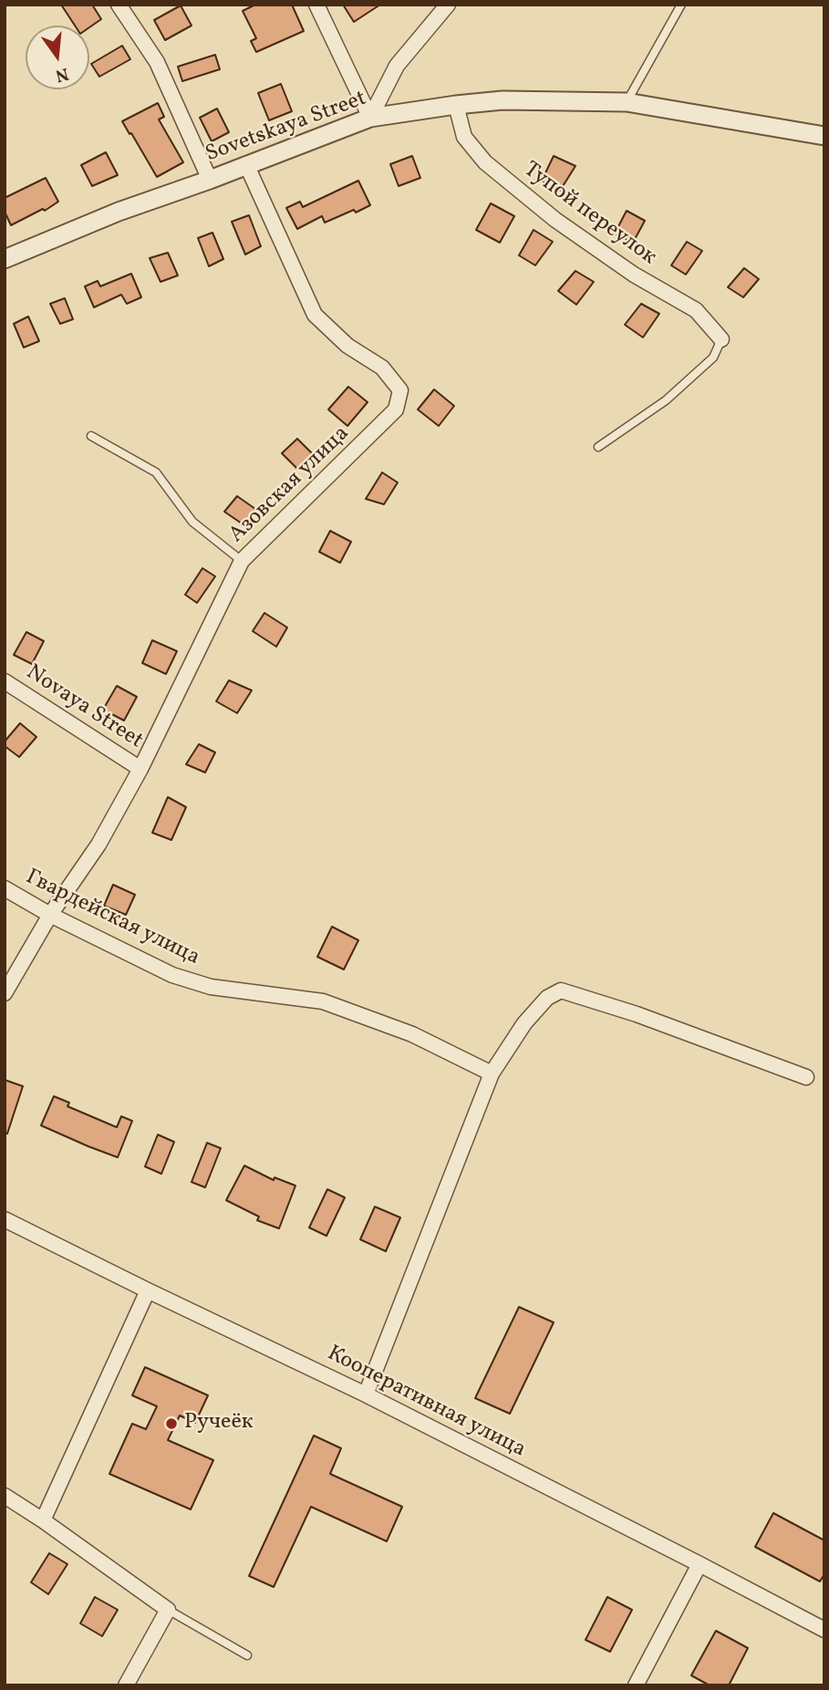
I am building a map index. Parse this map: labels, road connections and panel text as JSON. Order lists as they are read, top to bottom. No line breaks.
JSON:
{"streets":{"street":["Sovetskaya Street","Тупой переулок","Азовская улица","Novaya Street","Гвардейская улица","Кооперативная улица"]},"crossings":[["Sovetskaya Street","Тупой переулок"],["Sovetskaya Street","Азовская улица"],["Азовская улица","Novaya Street"],["Азовская улица","Гвардейская улица"]],"places":["Ручеёк"],"north":"bottom"}
